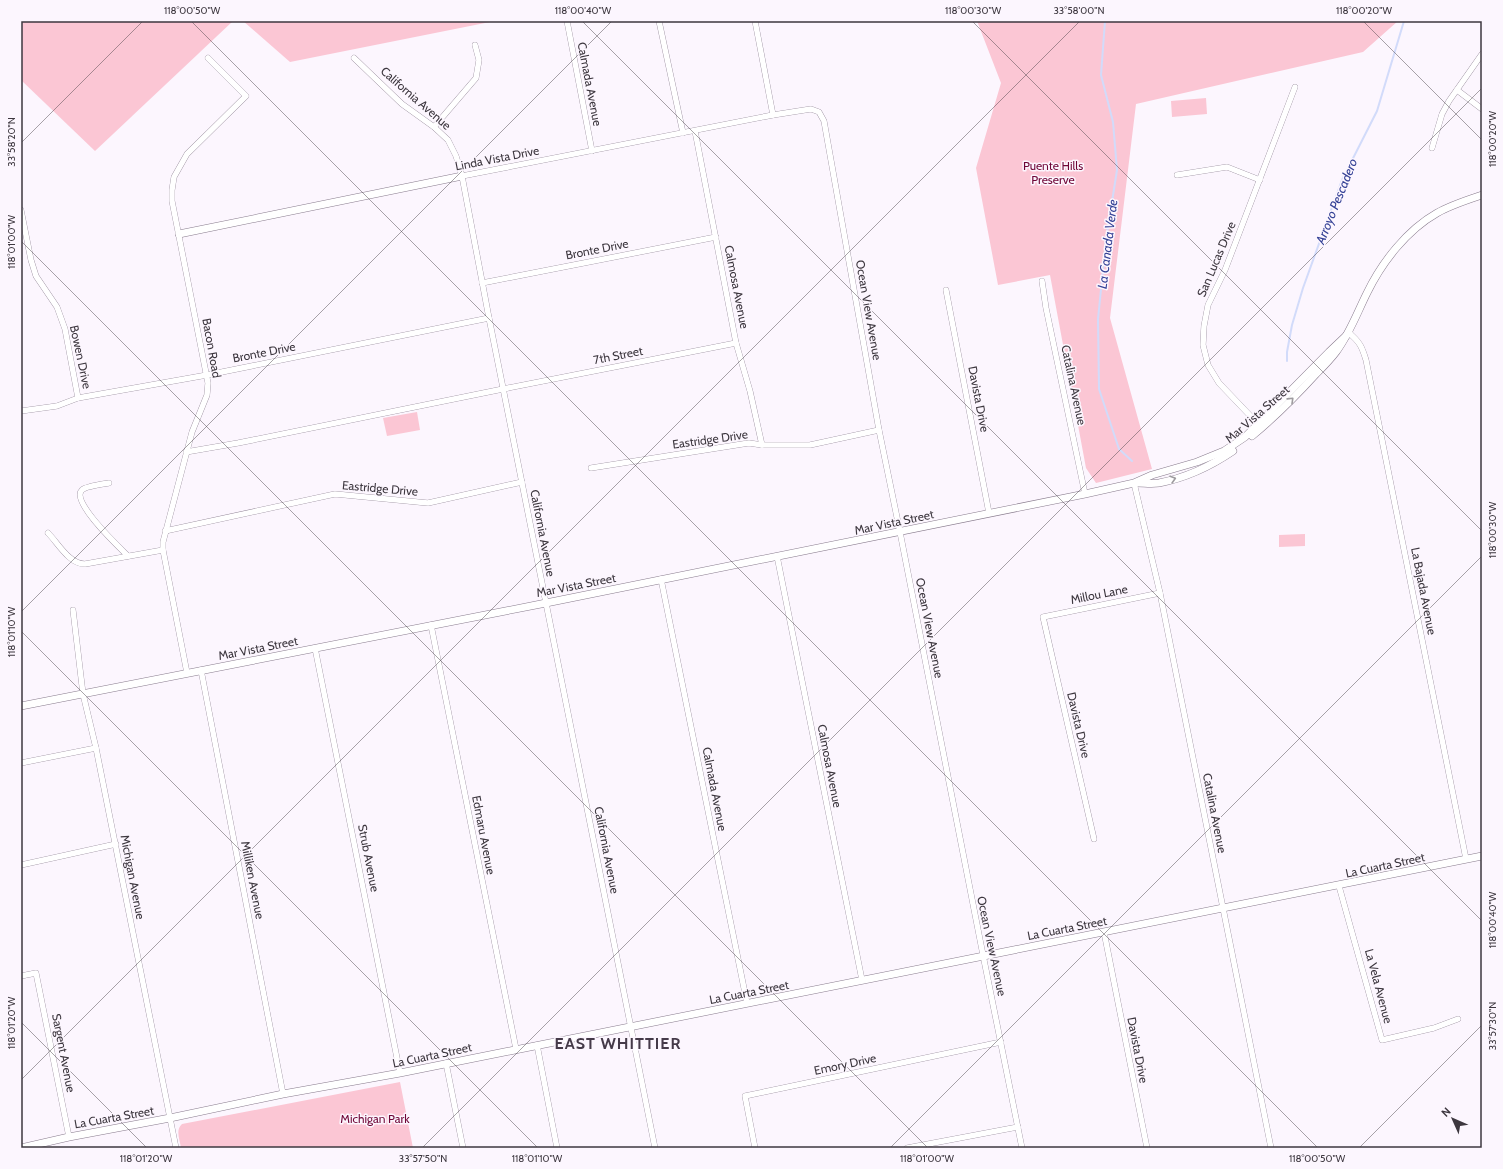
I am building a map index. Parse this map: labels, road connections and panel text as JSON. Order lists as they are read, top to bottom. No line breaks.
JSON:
{"streets":{"street":["Calmada Avenue","California Avenue","Linda Vista Drive","Bronte Drive","San Lucas Drive","Calmosa Avenue","Ocean View Avenue","Bacon Road","7th Street","Bowen Drive","Catalina Avenue","Davista Drive","Mar Vista Street","Eastridge Drive","La Bajada Avenue","Millou Lane","Edmaru Avenue","Strub Avenue","La Cuarta Street","Michigan Avenue","Milliken Avenue","La Vela Avenue","Sargent Avenue","Emory Drive"]},"crossings":[["Calmada Avenue","Linda Vista Drive"],["Calmada Avenue","Mar Vista Street"],["Calmada Avenue","La Cuarta Street"],["California Avenue","Linda Vista Drive"],["California Avenue","Bronte Drive"],["California Avenue","7th Street"],["California Avenue","Mar Vista Street"],["California Avenue","Eastridge Drive"],["California Avenue","La Cuarta Street"],["Linda Vista Drive","Calmosa Avenue"],["Linda Vista Drive","Ocean View Avenue"],["Linda Vista Drive","Bacon Road"],["Bronte Drive","Calmosa Avenue"],["Bronte Drive","Bacon Road"],["Bronte Drive","Bowen Drive"],["San Lucas Drive","Mar Vista Street"],["Calmosa Avenue","7th Street"],["Calmosa Avenue","Mar Vista Street"],["Calmosa Avenue","Eastridge Drive"],["Calmosa Avenue","La Cuarta Street"],["Ocean View Avenue","Mar Vista Street"],["Ocean View Avenue","Eastridge Drive"],["Ocean View Avenue","La Cuarta Street"],["Ocean View Avenue","Emory Drive"],["Bacon Road","7th Street"],["Bacon Road","Mar Vista Street"],["Bacon Road","Eastridge Drive"],["Catalina Avenue","Mar Vista Street"],["Catalina Avenue","Millou Lane"],["Catalina Avenue","La Cuarta Street"],["Davista Drive","Mar Vista Street"],["Davista Drive","Millou Lane"],["Davista Drive","La Cuarta Street"],["Mar Vista Street","La Bajada Avenue"],["Mar Vista Street","Edmaru Avenue"],["Mar Vista Street","Strub Avenue"],["Mar Vista Street","Michigan Avenue"],["Mar Vista Street","Milliken Avenue"],["La Bajada Avenue","La Cuarta Street"],["Edmaru Avenue","La Cuarta Street"],["Strub Avenue","La Cuarta Street"],["La Cuarta Street","Michigan Avenue"],["La Cuarta Street","Milliken Avenue"],["La Cuarta Street","La Vela Avenue"],["La Cuarta Street","Sargent Avenue"]],"districts":["EAST WHITTIER"],"water":["Arroyo Pescadero","La Canada Verde"],"parks":["Puente Hills Preserve","Michigan Park"],"north":"top left","coordinates":["118°00'50\"W","118°00'40\"W","118°00'30\"W","33°58'00\"N","118°00'20\"W","33°58'20\"N","118°01'00\"W","118°01'10\"W","118°01'20\"W","33°57'30\"N","33°57'50\"N"]}
